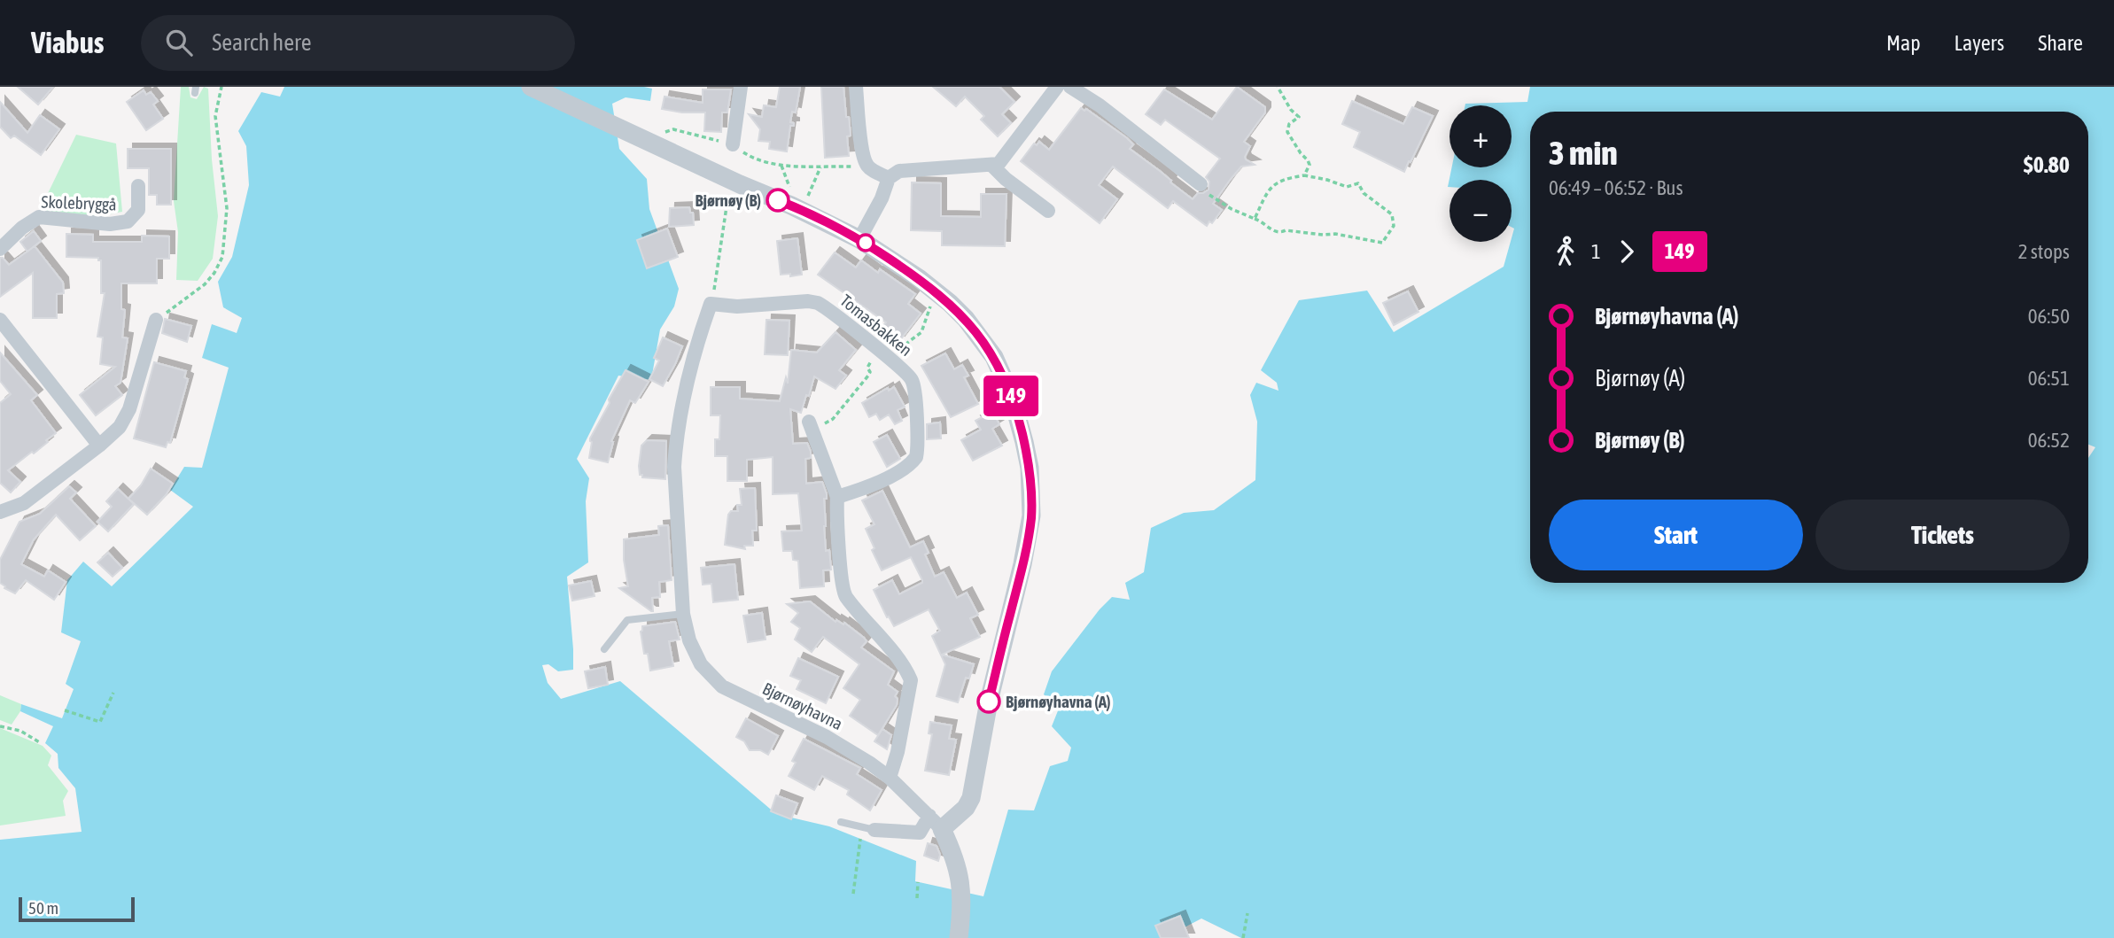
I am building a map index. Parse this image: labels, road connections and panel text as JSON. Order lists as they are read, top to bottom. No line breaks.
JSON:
{"streets":{"street":["Skolebryggå","Tomasbakken","Bjørnøyhavna"]},"crossings":[["Tomasbakken","Bjørnøyhavna"]],"places":["Bjørnøy (B)","Bjørnøyhavna (A)"],"lines":["bus line 149"],"scale_bar":"50 m","page":{"header":"Viabus","search":"Search here","nav":["Map","Layers","Share"],"on_map":"149","map_buttons":["+","−"],"heading":["3 min","06:49 – 06:52 · Bus","$0.80"],"legs":["1","149","2 stops"],"list":[{"name":"Bjørnøyhavna (A)","value":"06:50"},{"name":"Bjørnøy (A)","value":"06:51"},{"name":"Bjørnøy (B)","value":"06:52"}],"buttons":["Start","Tickets"],"scale":"50 m"}}
